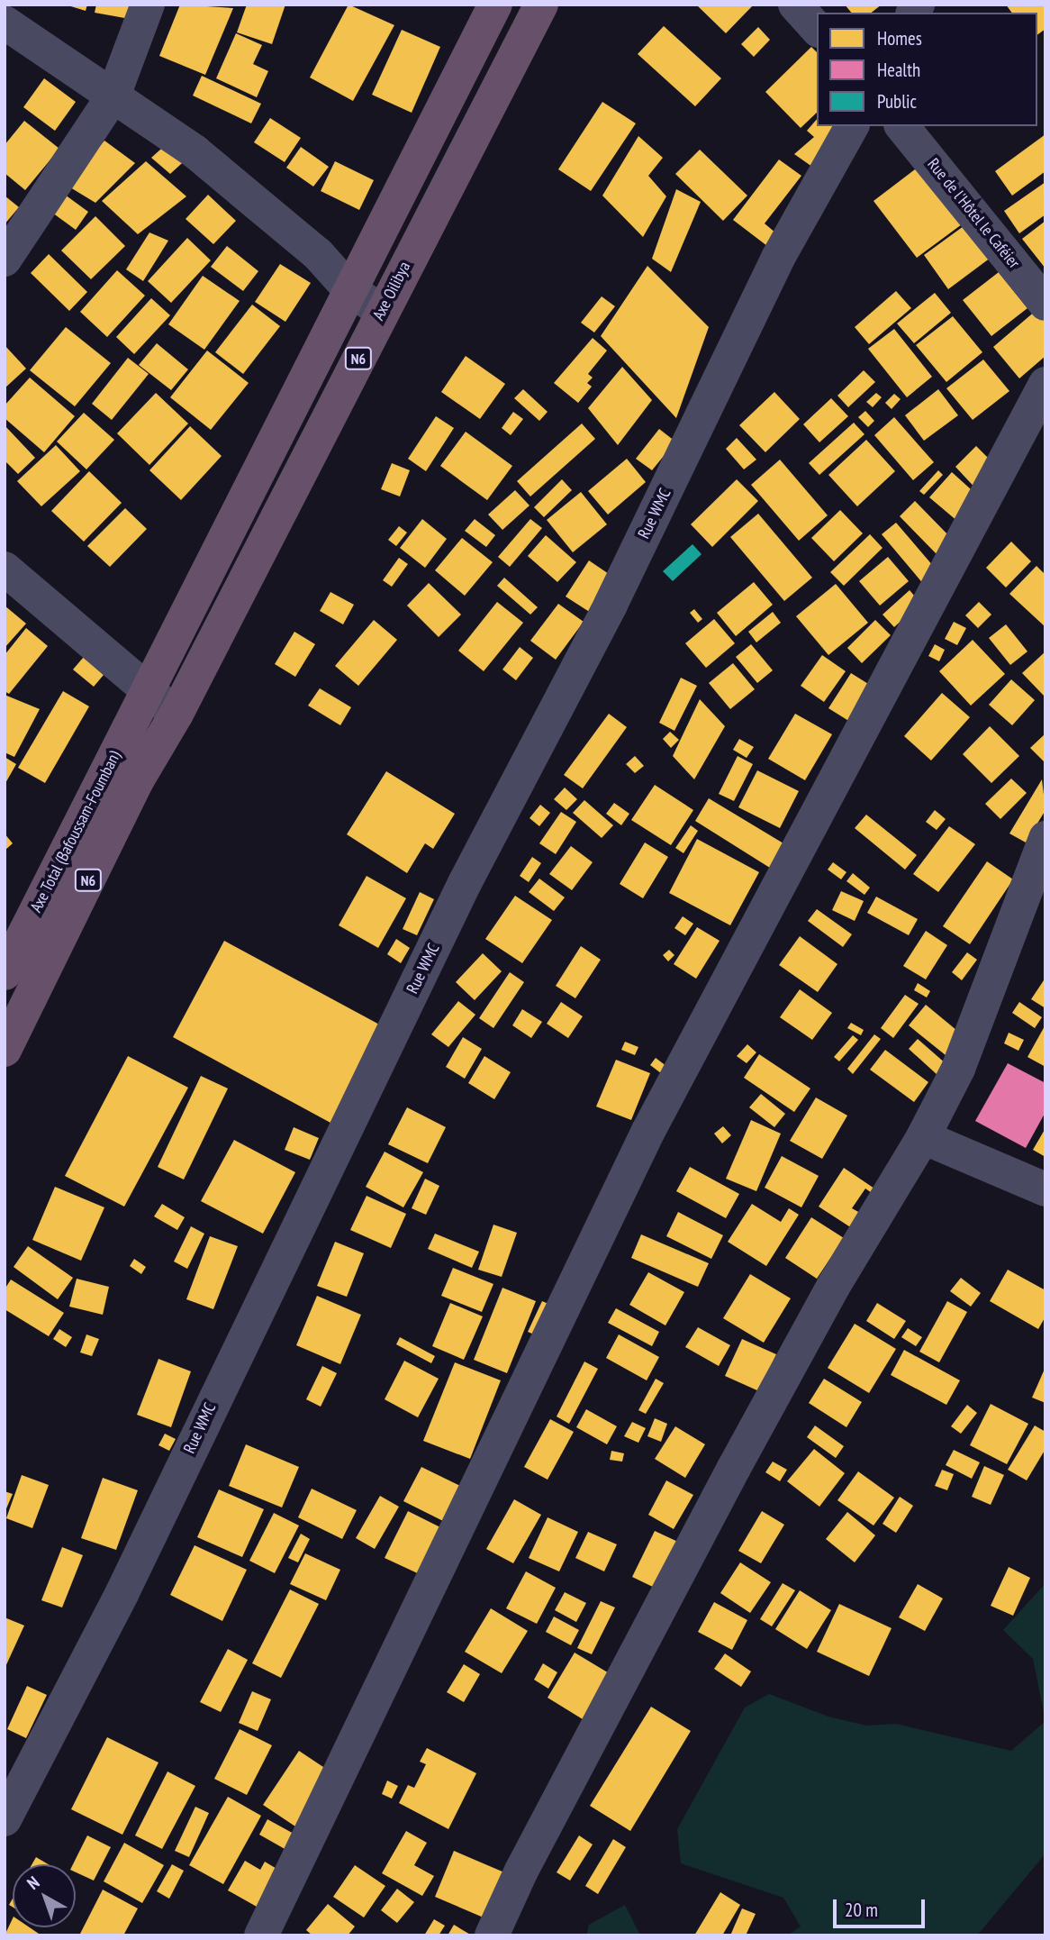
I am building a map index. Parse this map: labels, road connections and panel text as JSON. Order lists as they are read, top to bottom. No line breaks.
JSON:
{"streets":{"highway":["Axe Oilibya","N6","Axe Total (Bafoussam-Foumban)"],"street":["Rue de l'Hôtel le Caféier","Rue WMC"]},"crossings":[["Axe Oilibya","Axe Total (Bafoussam-Foumban)"],["N6","Axe Total (Bafoussam-Foumban)"]],"legend":["Homes","Health","Public"],"scale_bar":"20 m","north":"top left"}
